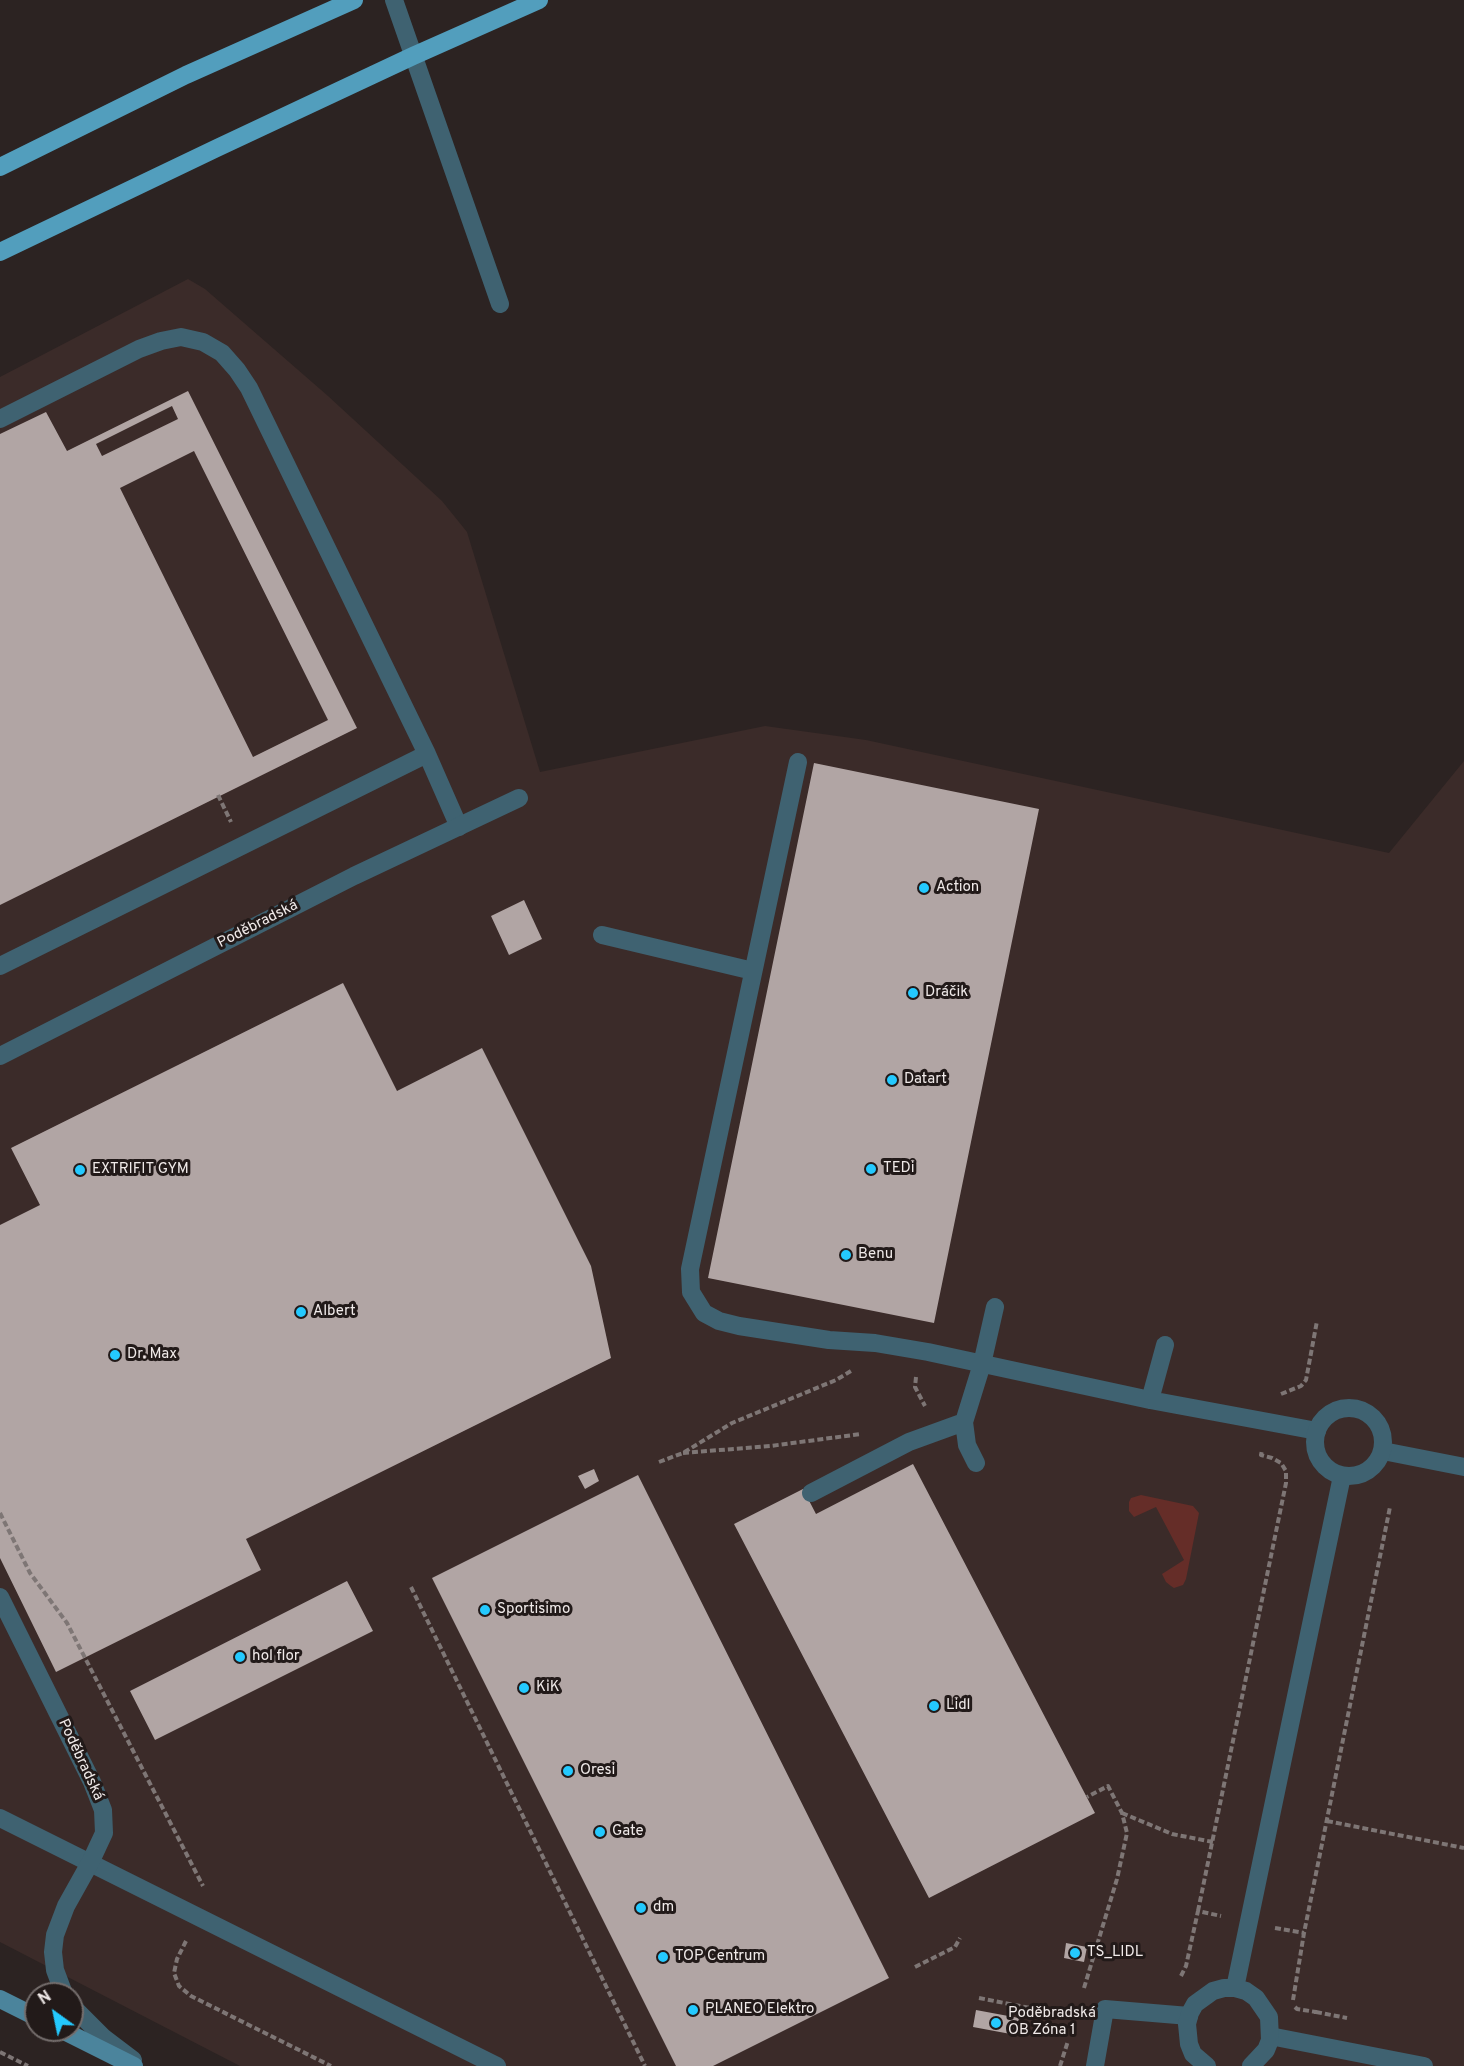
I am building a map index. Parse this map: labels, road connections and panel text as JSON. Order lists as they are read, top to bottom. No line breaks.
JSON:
{"streets":{"street":["Poděbradská"]},"places":["Action","Dráčik","Datart","TEDi","EXTRIFIT GYM","Benu","Albert","Dr. Max","Sportisimo","hol flor","KiK","Lidl","Oresi","Gate","dm","TS_LIDL","TOP Centrum","PLANEO Elektro","Poděbradská OB Zóna 1"],"north":"top left"}
